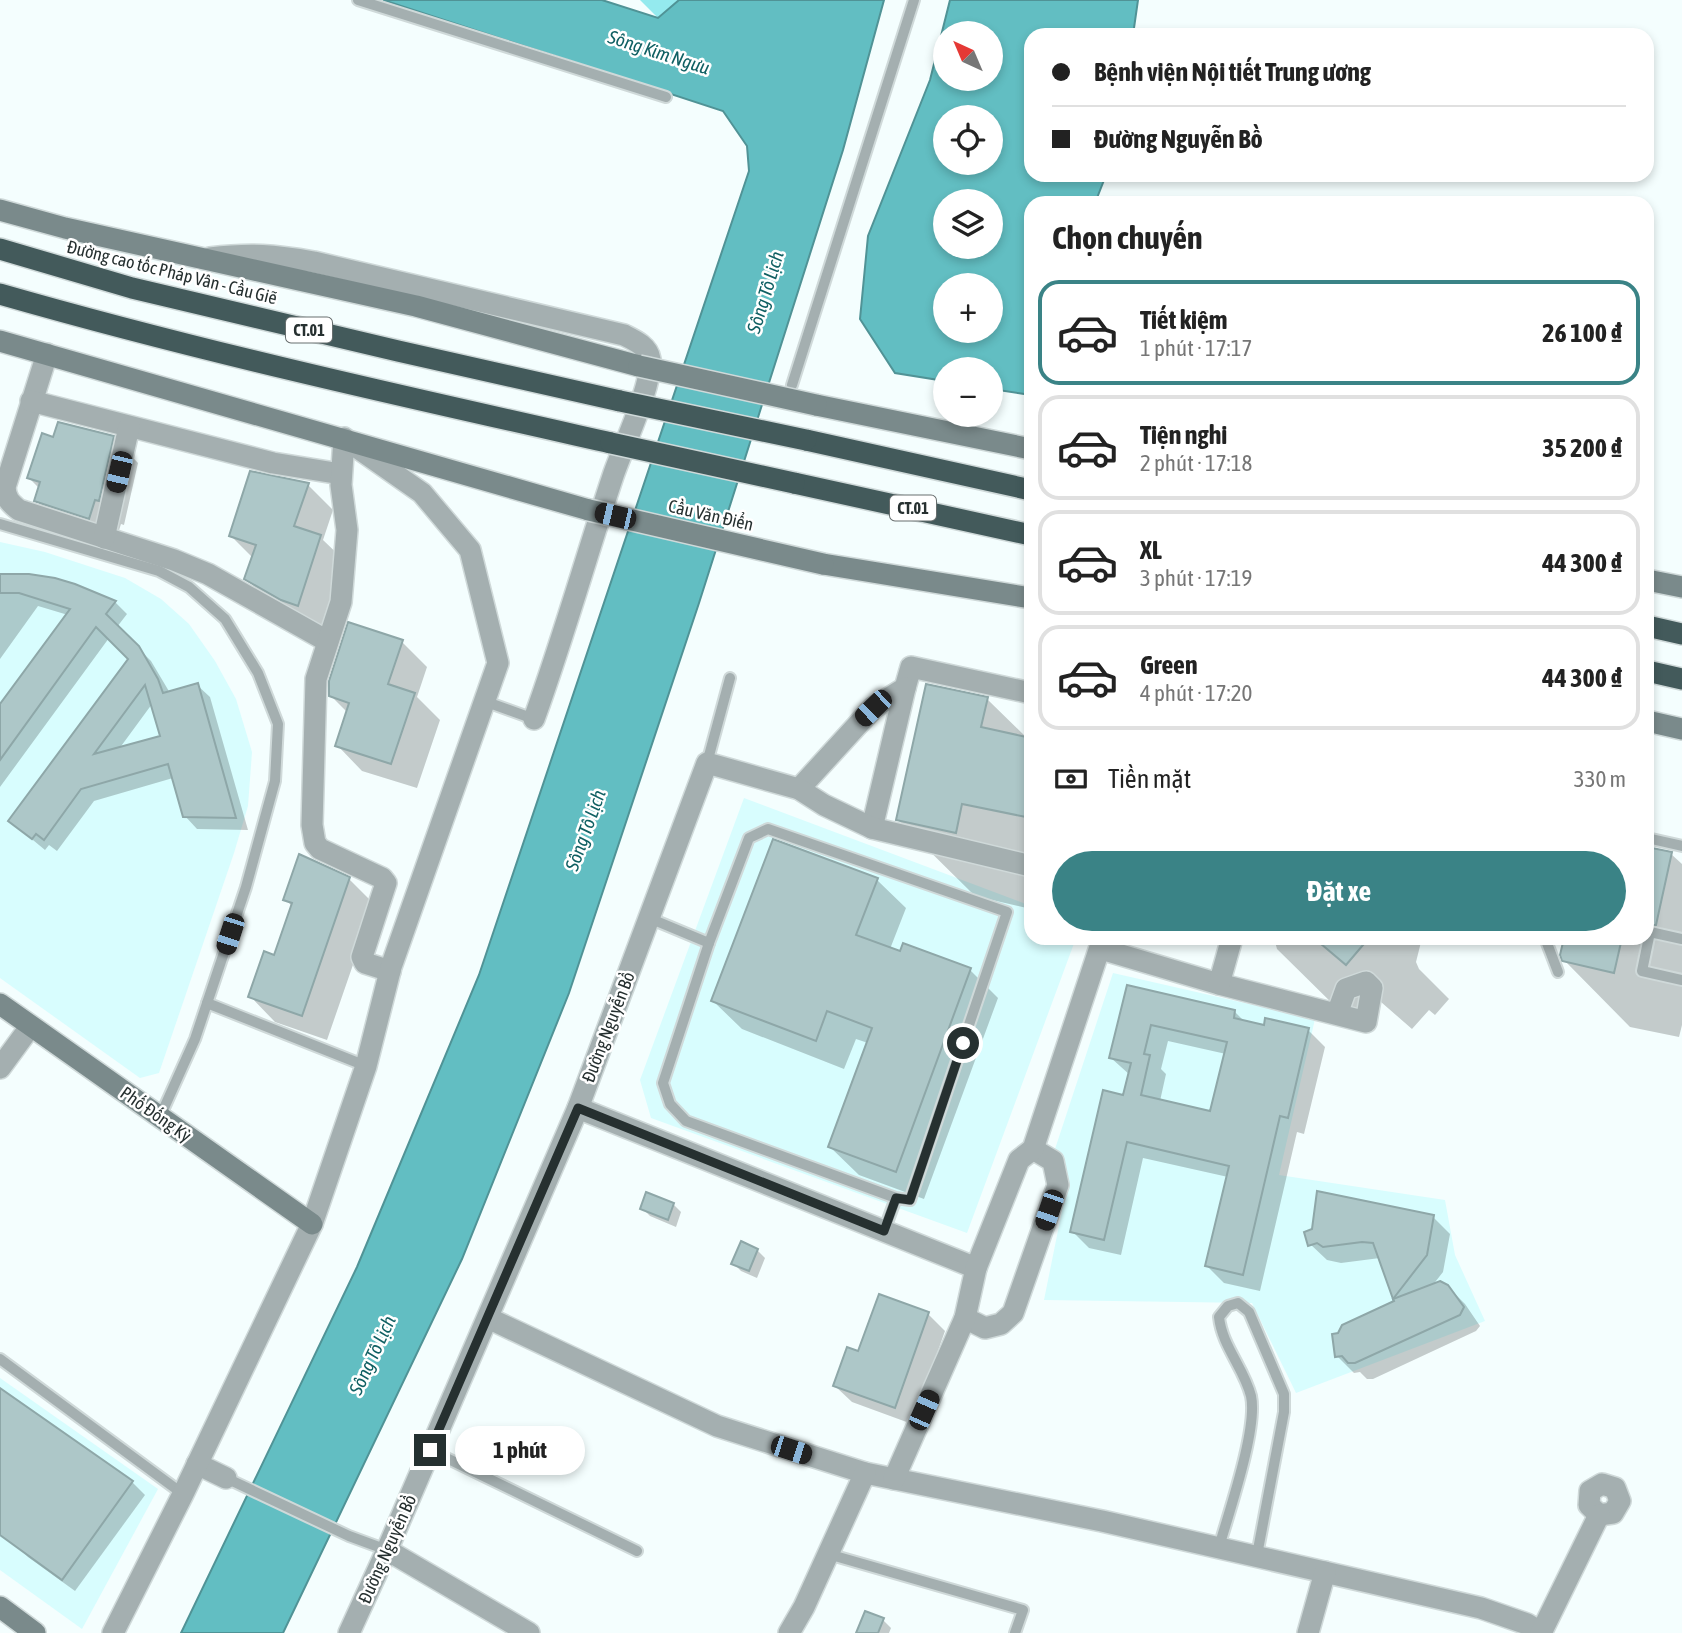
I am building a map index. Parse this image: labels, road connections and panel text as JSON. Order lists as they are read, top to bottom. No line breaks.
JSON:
{"streets":{"highway":["Đường cao tốc Pháp Vân - Cầu Giẽ","CT.01"],"street":["Cầu Văn Điển","Đường Nguyễn Bồ","Phố Đống Kỳ"]},"water":["Sông Kim Ngưu","Sông Tô Lịch"],"north":"top left","page":{"map_buttons":["+","−"],"banner":["Bệnh viện Nội tiết Trung ương","Đường Nguyễn Bồ"],"heading":"Chọn chuyến","list":[{"name":"Tiết kiệm","note":"1 phút · 17:17","value":"26 100 ₫"},{"name":"Tiện nghi","note":"2 phút · 17:18","value":"35 200 ₫"},{"name":"XL","note":"3 phút · 17:19","value":"44 300 ₫"},{"name":"Green","note":"4 phút · 17:20","value":"44 300 ₫"}],"pay":["Tiền mặt","330 m"],"buttons":"Đặt xe","bubble":"1 phút"}}
